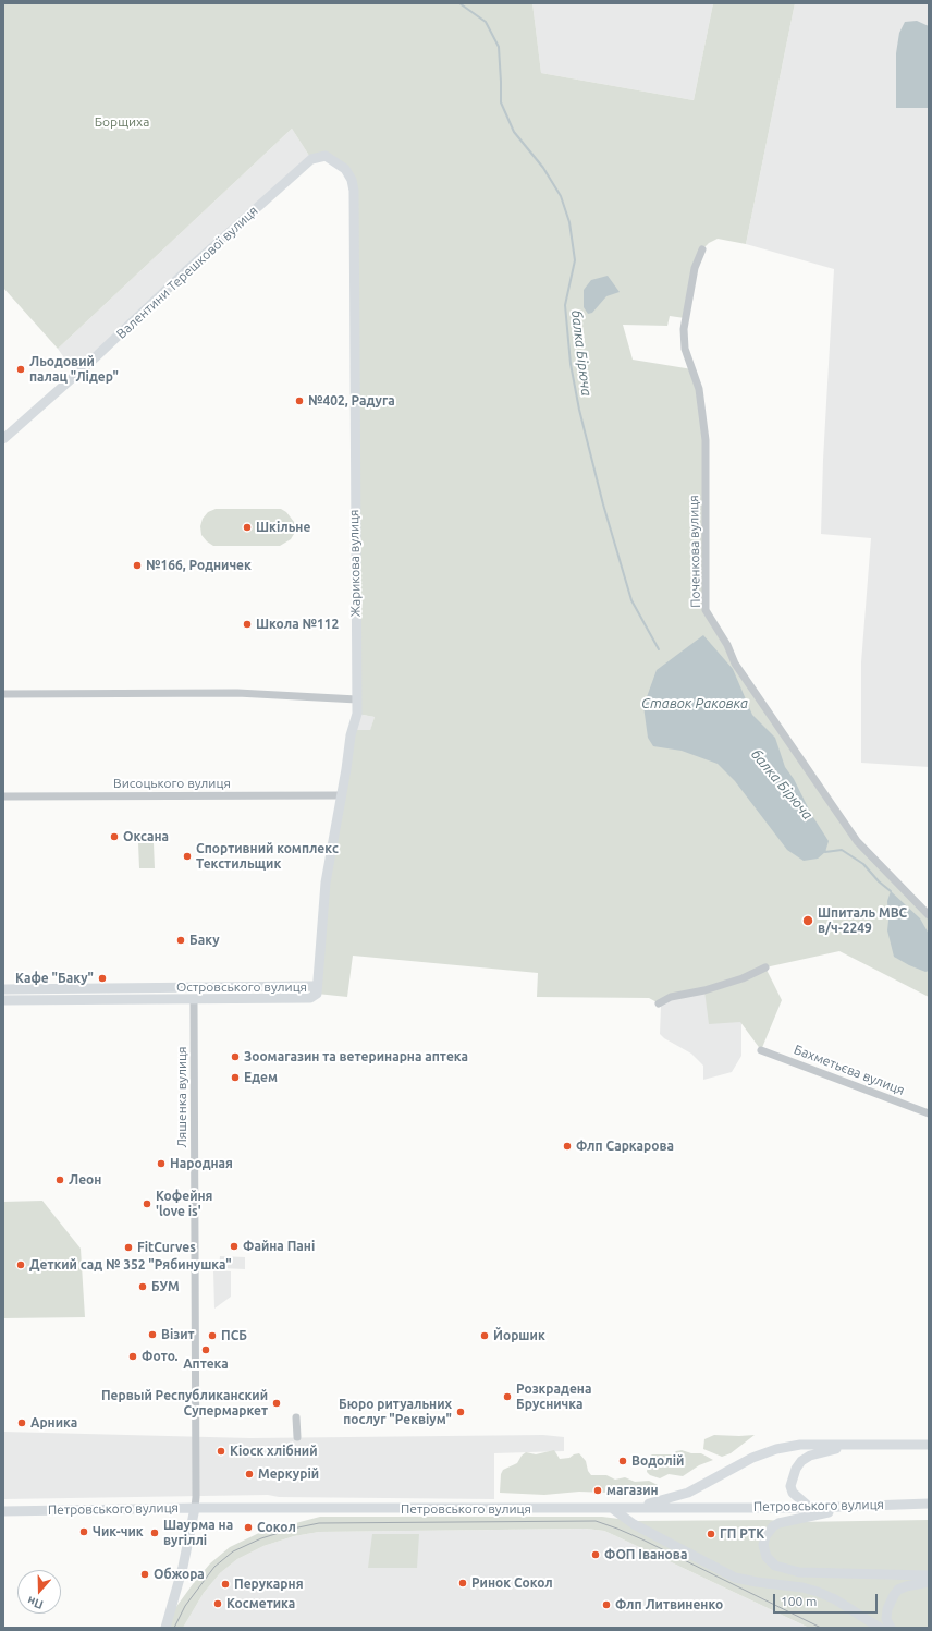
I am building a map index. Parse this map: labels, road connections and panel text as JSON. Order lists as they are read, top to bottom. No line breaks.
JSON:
{"streets":{"main road":["Валентини Терешкової вулиця","Жарикова вулиця","Островського вулиця","Петровського вулиця"],"street":["Поченкова вулиця","Висоцького вулиця","Бахметьєва вулиця","Ляшенка вулиця"]},"crossings":[["Валентини Терешкової вулиця","Жарикова вулиця"],["Жарикова вулиця","Висоцького вулиця"],["Жарикова вулиця","Островського вулиця"],["Островського вулиця","Ляшенка вулиця"],["Ляшенка вулиця","Петровського вулиця"]],"water":["балка Бірюча","Ставок Раковка"],"parks":["Борщиха"],"places":["Льодовий палац \"Лідер\"","№402, Радуга","Шкільне","№166, Родничек","Школа №112","Оксана","Спортивний комплекс Текстильщик","Шпиталь МВС в/ч-2249","Баку","Кафе \"Баку\"","Зоомагазин та ветеринарна аптека","Едем","Флп Саркарова","Народная","Леон","Кофейня 'love is'","Файна Пані","FitCurves","Деткий сад № 352 \"Рябинушка\"","БУМ","Візит","ПСБ","Йоршик","Аптека","Фото.","Розкрадена Брусничка","Первый Республиканский Супермаркет","Бюро ритуальних послуг \"Реквіум\"","Арника","Кіоск хлібний","Водолій","Меркурій","магазин","Сокол","Чик-чик","Шаурма на вугіллі","ГП РТК","ФОП Іванова","Обжора","Ринок Сокол","Перукарня","Косметика","Флп Литвиненко"],"scale_bar":"100 m","north":"bottom"}
